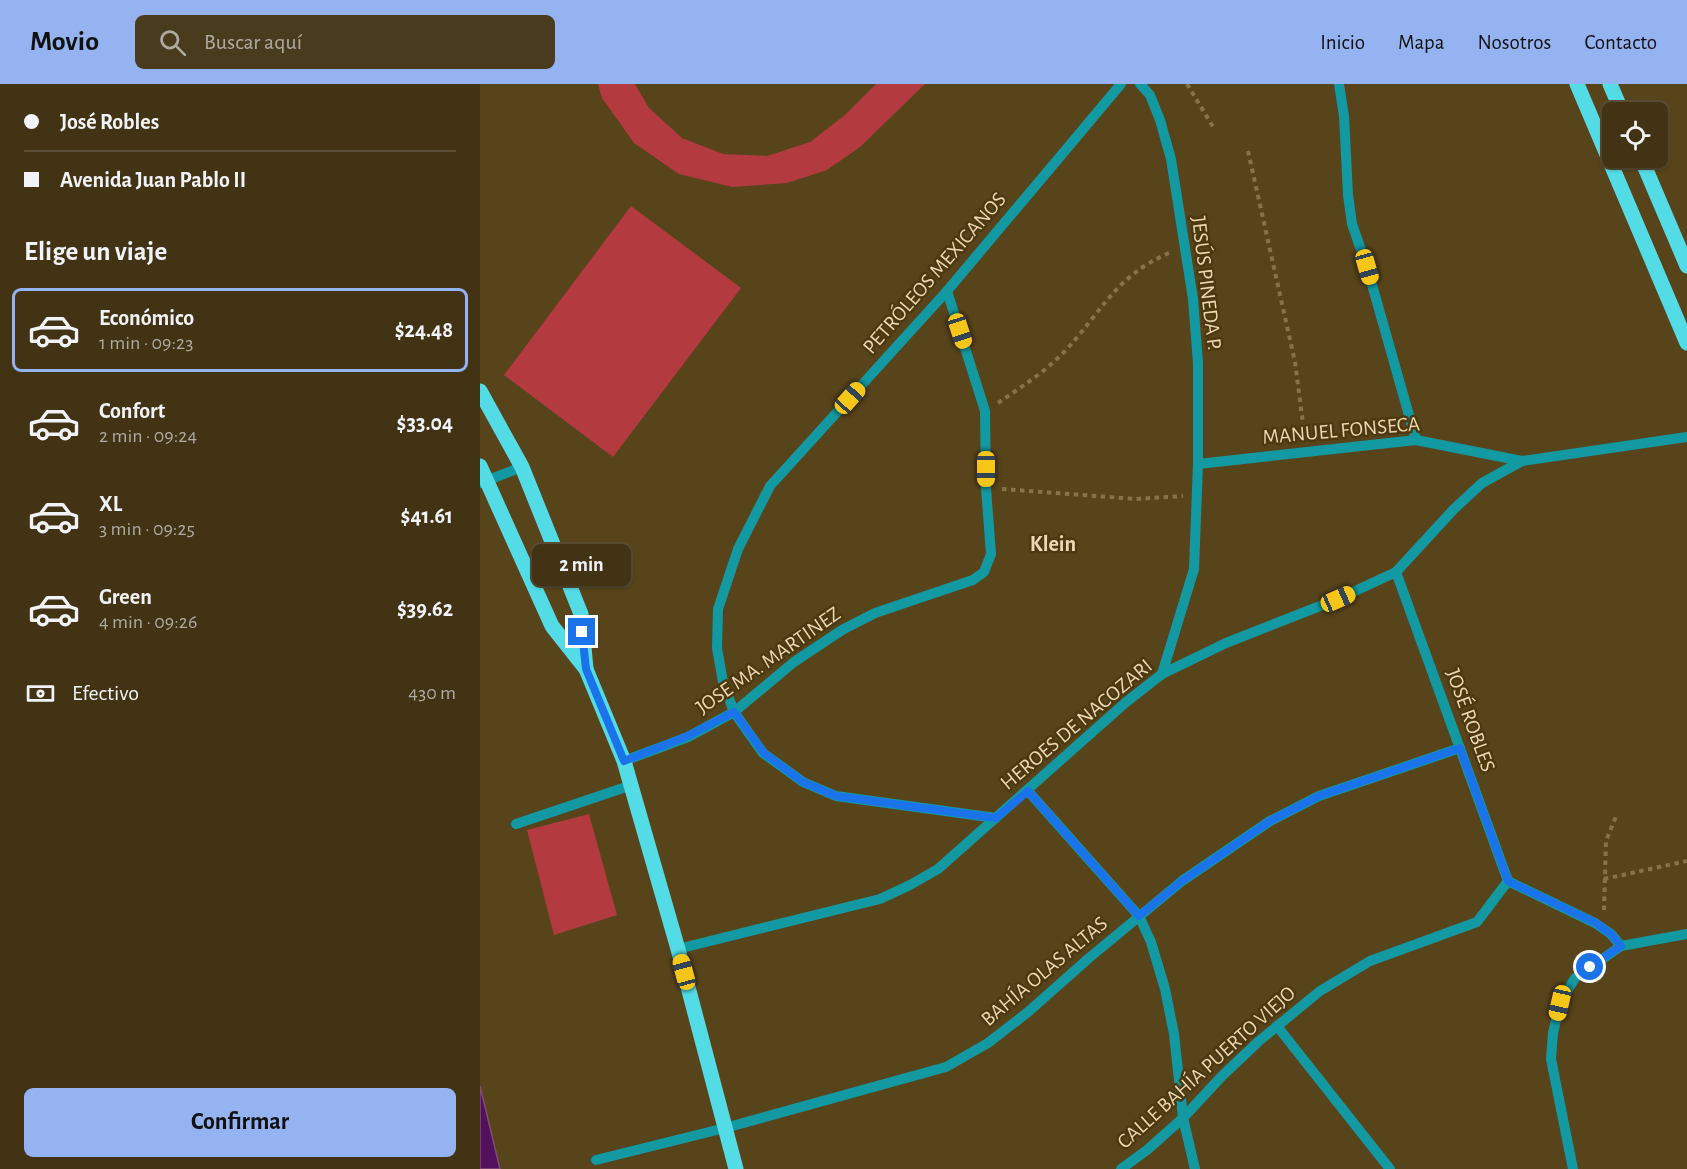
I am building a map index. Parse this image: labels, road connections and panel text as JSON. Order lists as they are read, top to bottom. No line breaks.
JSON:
{"streets":{"street":["PETRÓLEOS MEXICANOS","JESÚS PINEDA P.","MANUEL FONSECA","JOSE MA. MARTINEZ","JOSÉ ROBLES","HEROES DE NACOZARI","BAHÍA OLAS ALTAS","CALLE BAHÍA PUERTO VIEJO"]},"crossings":[["PETRÓLEOS MEXICANOS","JOSE MA. MARTINEZ"],["PETRÓLEOS MEXICANOS","HEROES DE NACOZARI"],["JESÚS PINEDA P.","MANUEL FONSECA"],["JESÚS PINEDA P.","HEROES DE NACOZARI"],["MANUEL FONSECA","HEROES DE NACOZARI"],["JOSÉ ROBLES","HEROES DE NACOZARI"],["JOSÉ ROBLES","BAHÍA OLAS ALTAS"],["JOSÉ ROBLES","CALLE BAHÍA PUERTO VIEJO"]],"districts":["Klein"],"page":{"header":"Movio","search":"Buscar aquí","nav":["Inicio","Mapa","Nosotros","Contacto"],"banner":["José Robles","Avenida Juan Pablo II"],"heading":"Elige un viaje","list":[{"name":"Económico","note":"1 min · 09:23","value":"$24.48"},{"name":"Confort","note":"2 min · 09:24","value":"$33.04"},{"name":"XL","note":"3 min · 09:25","value":"$41.61"},{"name":"Green","note":"4 min · 09:26","value":"$39.62"}],"bubble":"2 min","pay":["Efectivo","430 m"],"buttons":"Confirmar"}}
